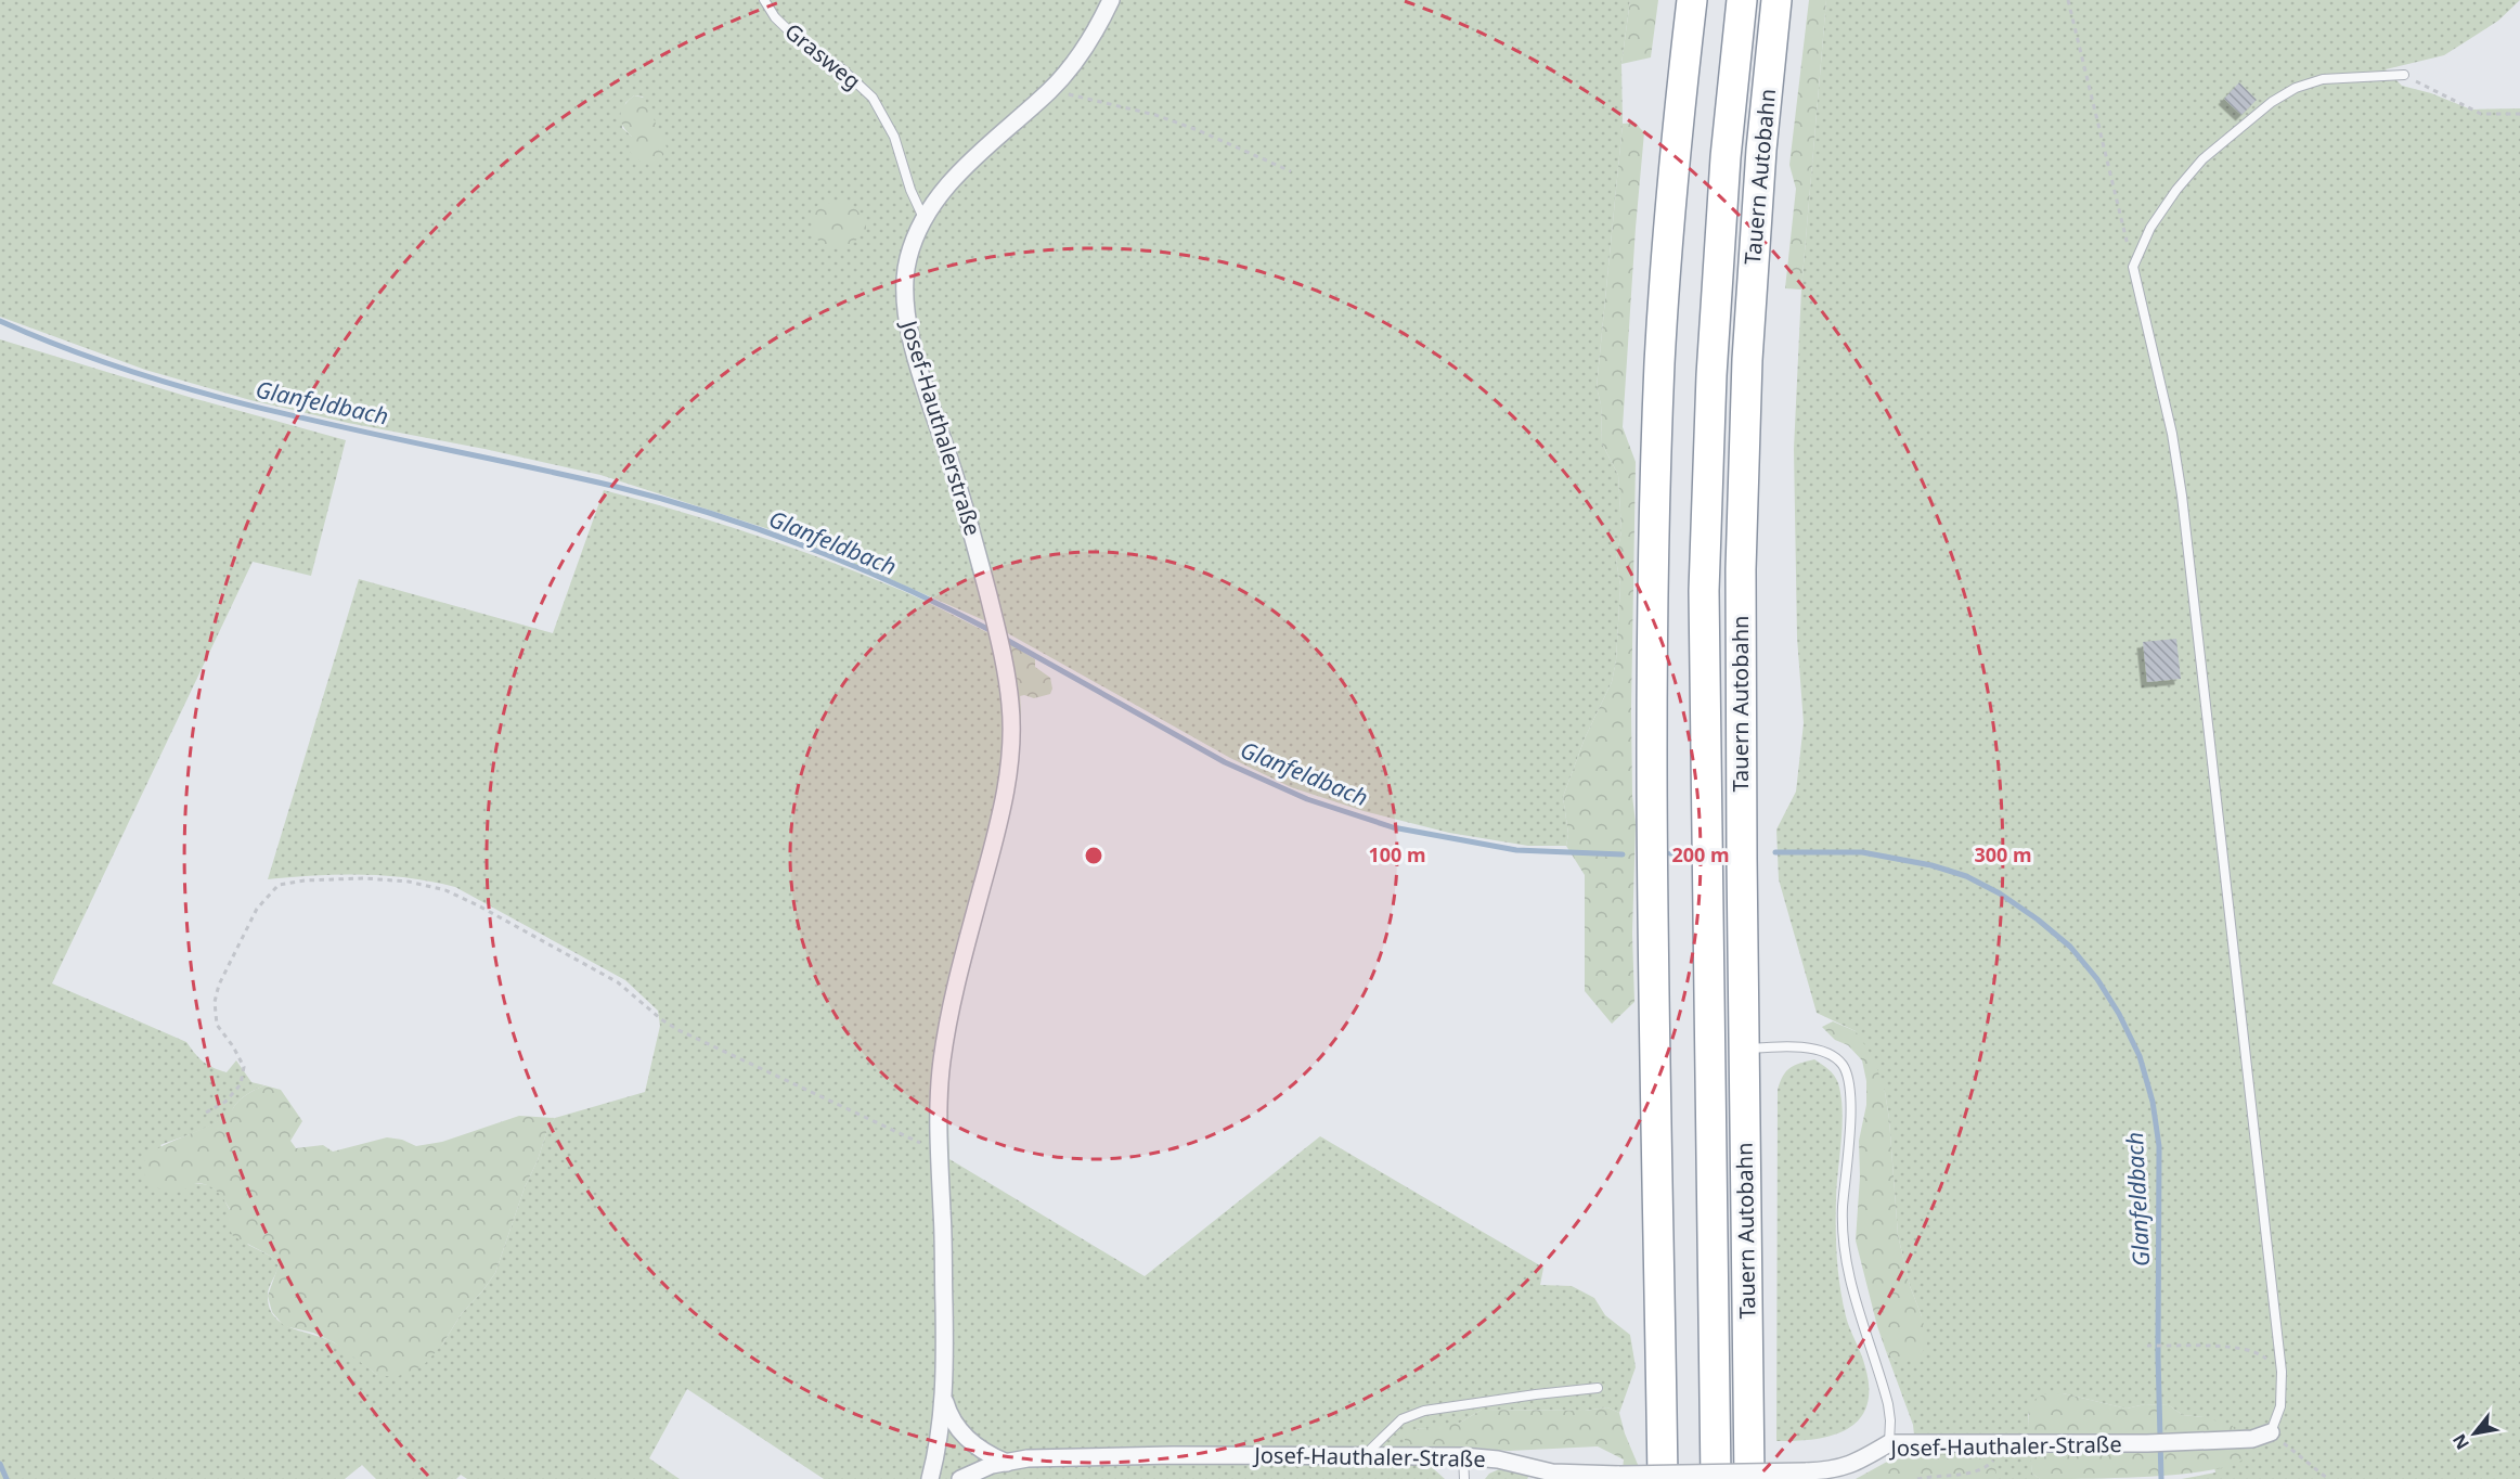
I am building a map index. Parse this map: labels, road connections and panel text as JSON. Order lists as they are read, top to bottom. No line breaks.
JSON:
{"streets":{"highway":["Tauern Autobahn"],"street":["Josef-Hauthalerstraße","Josef-Hauthaler-Straße"],"lane":["Grasweg"]},"crossings":[["Grasweg","Josef-Hauthalerstraße"]],"water":["Glanfeldbach"],"north":"bottom left","rings":["100 m","200 m","300 m"]}
